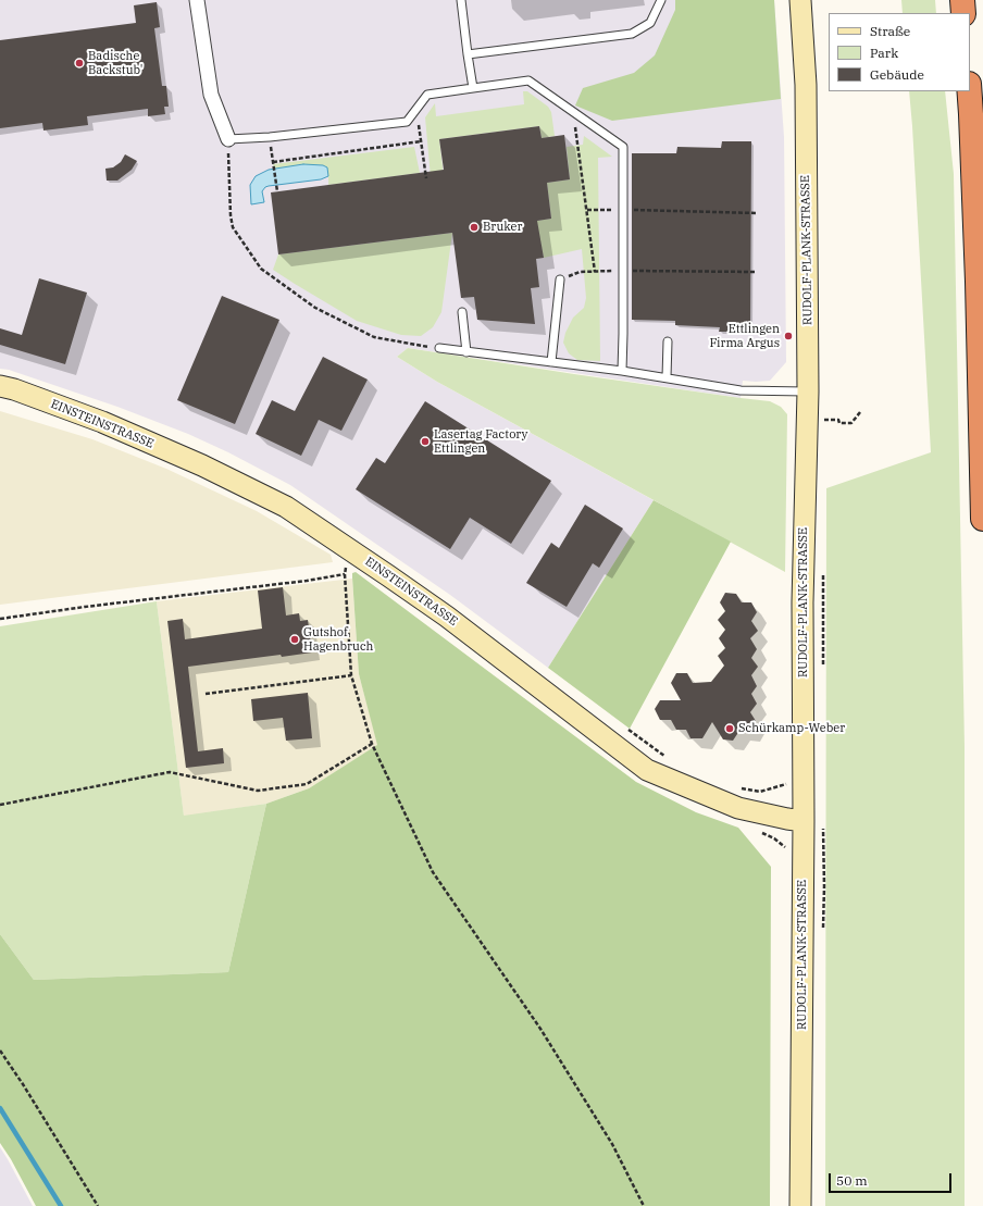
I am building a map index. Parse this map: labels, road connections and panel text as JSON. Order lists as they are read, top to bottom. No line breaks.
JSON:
{"streets":{"main road":["RUDOLF-PLANK-STRASSE","EINSTEINSTRASSE"]},"crossings":[["RUDOLF-PLANK-STRASSE","EINSTEINSTRASSE"]],"places":["Badische Backstub'","Bruker","Ettlingen Firma Argus","Lasertag Factory Ettlingen","Gutshof Hagenbruch","Schürkamp-Weber"],"legend":["Straße","Park","Gebäude"],"scale_bar":"50 m"}
